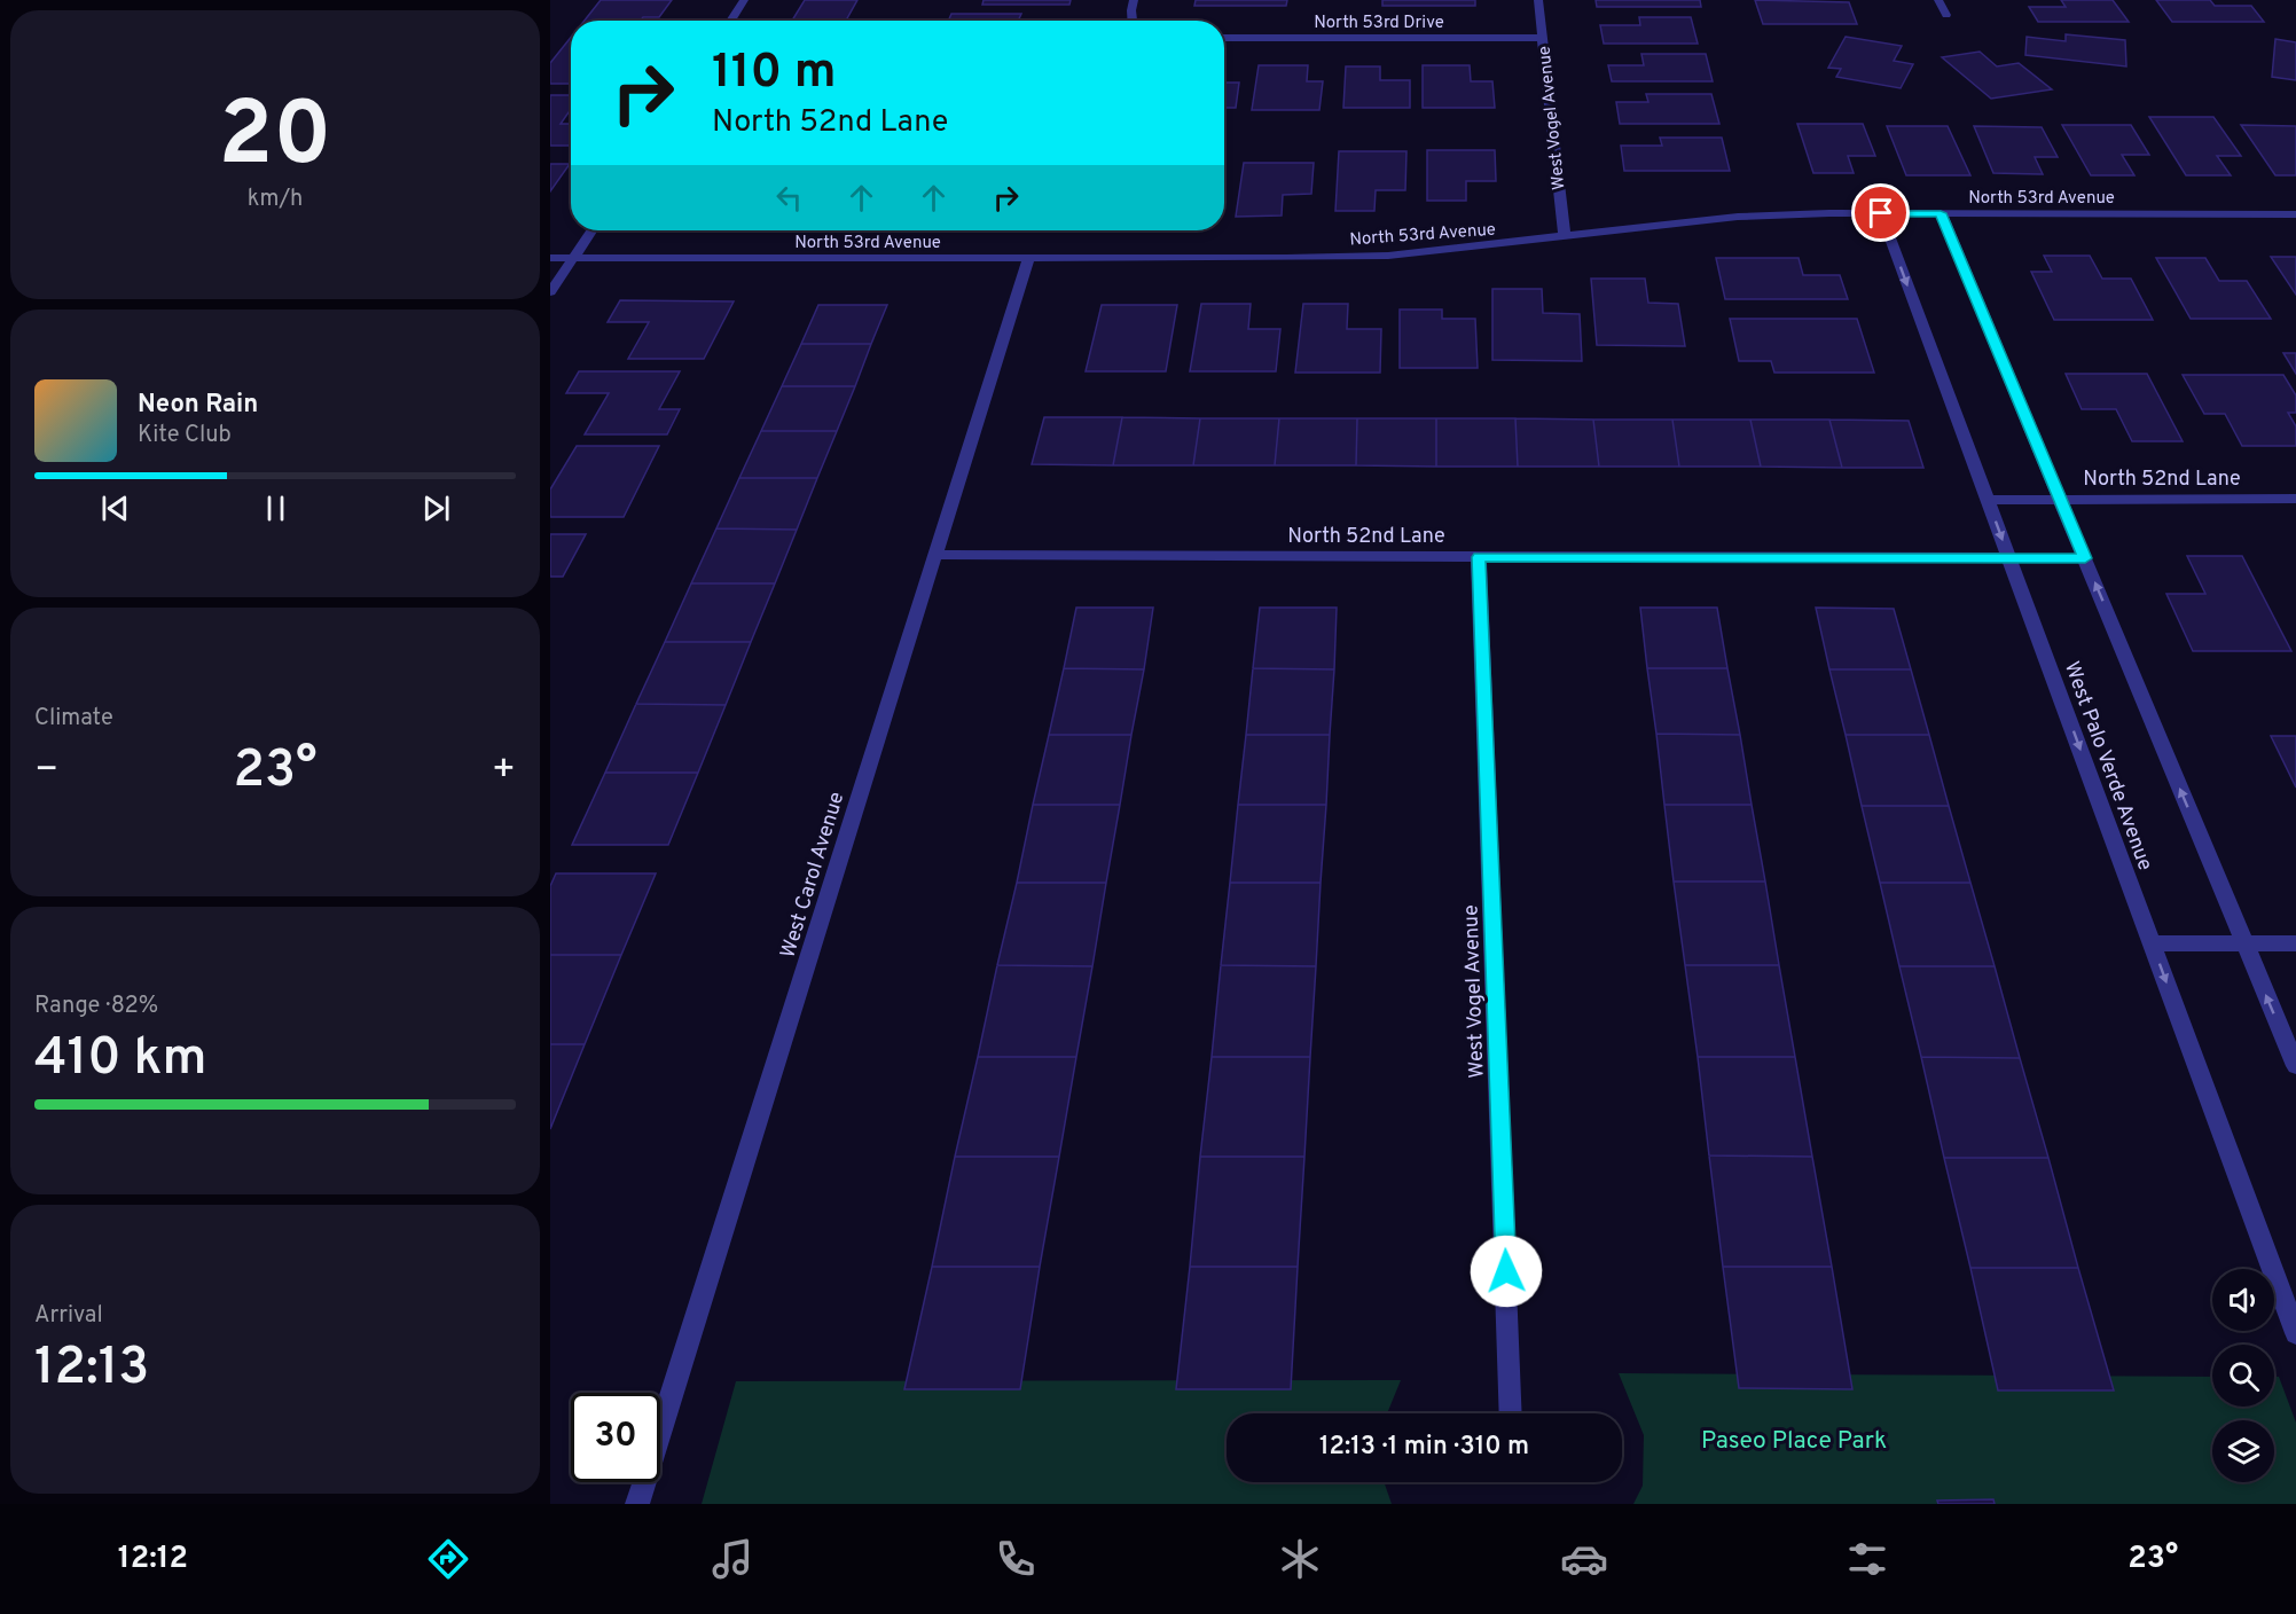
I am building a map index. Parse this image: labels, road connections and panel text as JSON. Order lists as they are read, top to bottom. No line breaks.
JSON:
{"streets":{"street":["North 53rd Drive","West Vogel Avenue","North 53rd Avenue","North 52nd Lane","West Palo Verde Avenue","West Carol Avenue"]},"crossings":[["North 53rd Drive","West Vogel Avenue"],["West Vogel Avenue","North 53rd Avenue"],["West Vogel Avenue","North 52nd Lane"],["North 53rd Avenue","West Palo Verde Avenue"],["North 53rd Avenue","West Carol Avenue"],["North 52nd Lane","West Palo Verde Avenue"],["North 52nd Lane","West Carol Avenue"]],"parks":["Paseo Place Park"],"page":{"tile":[["20","km/h"],"Climate",["Range · 82%","410 km"],["Arrival","12:13"]],"turn":["110 m","North 52nd Lane"],"song":["Neon Rain","Kite Club"],"heat":["−","23°","+"],"limit":"30","trip":"12:13 · 1 min · 310 m","tabs":["12:12","23°"]}}
